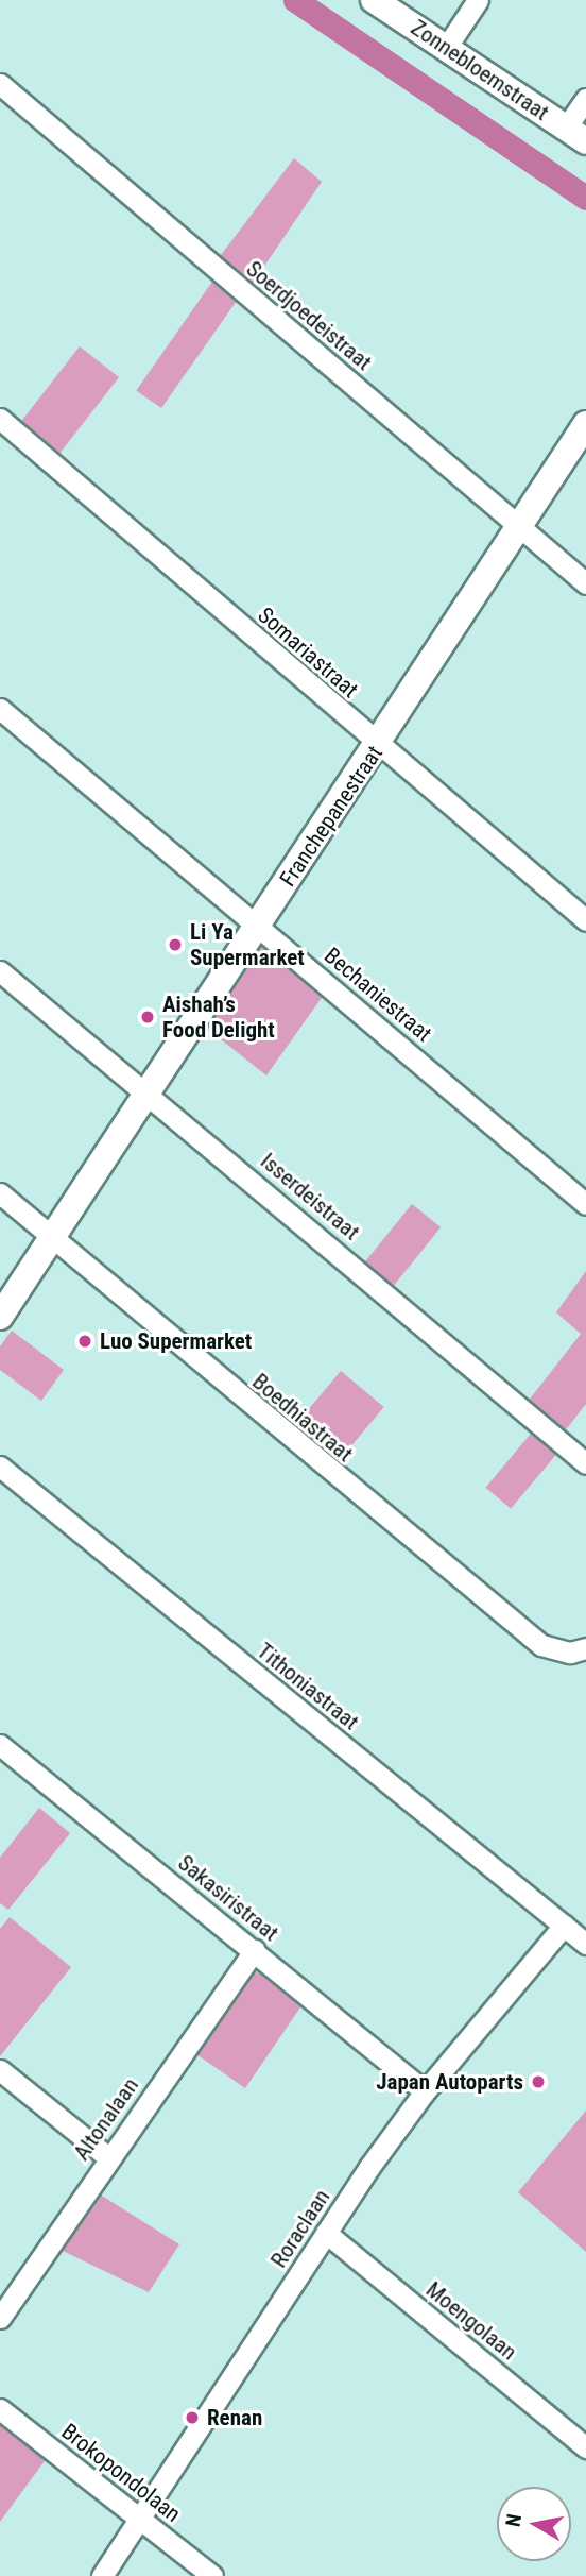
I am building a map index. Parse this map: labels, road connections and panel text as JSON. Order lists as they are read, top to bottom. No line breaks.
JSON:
{"streets":{"street":["Zonnebloemstraat","Soerdjoedeistraat","Somariastraat","Franchepanestraat","Bechaniestraat","Isserdeistraat","Boedhiastraat","Tithoniastraat","Sakasiristraat","Altonalaan","Roraclaan","Moengolaan","Brokopondolaan"]},"crossings":[["Soerdjoedeistraat","Franchepanestraat"],["Somariastraat","Franchepanestraat"],["Franchepanestraat","Bechaniestraat"],["Franchepanestraat","Isserdeistraat"],["Franchepanestraat","Boedhiastraat"],["Tithoniastraat","Roraclaan"],["Sakasiristraat","Altonalaan"],["Sakasiristraat","Roraclaan"],["Roraclaan","Moengolaan"],["Roraclaan","Brokopondolaan"]],"places":["Li Ya Supermarket","Aishah’s Food Delight","Luo Supermarket","Japan Autoparts","Renan"],"north":"left"}
